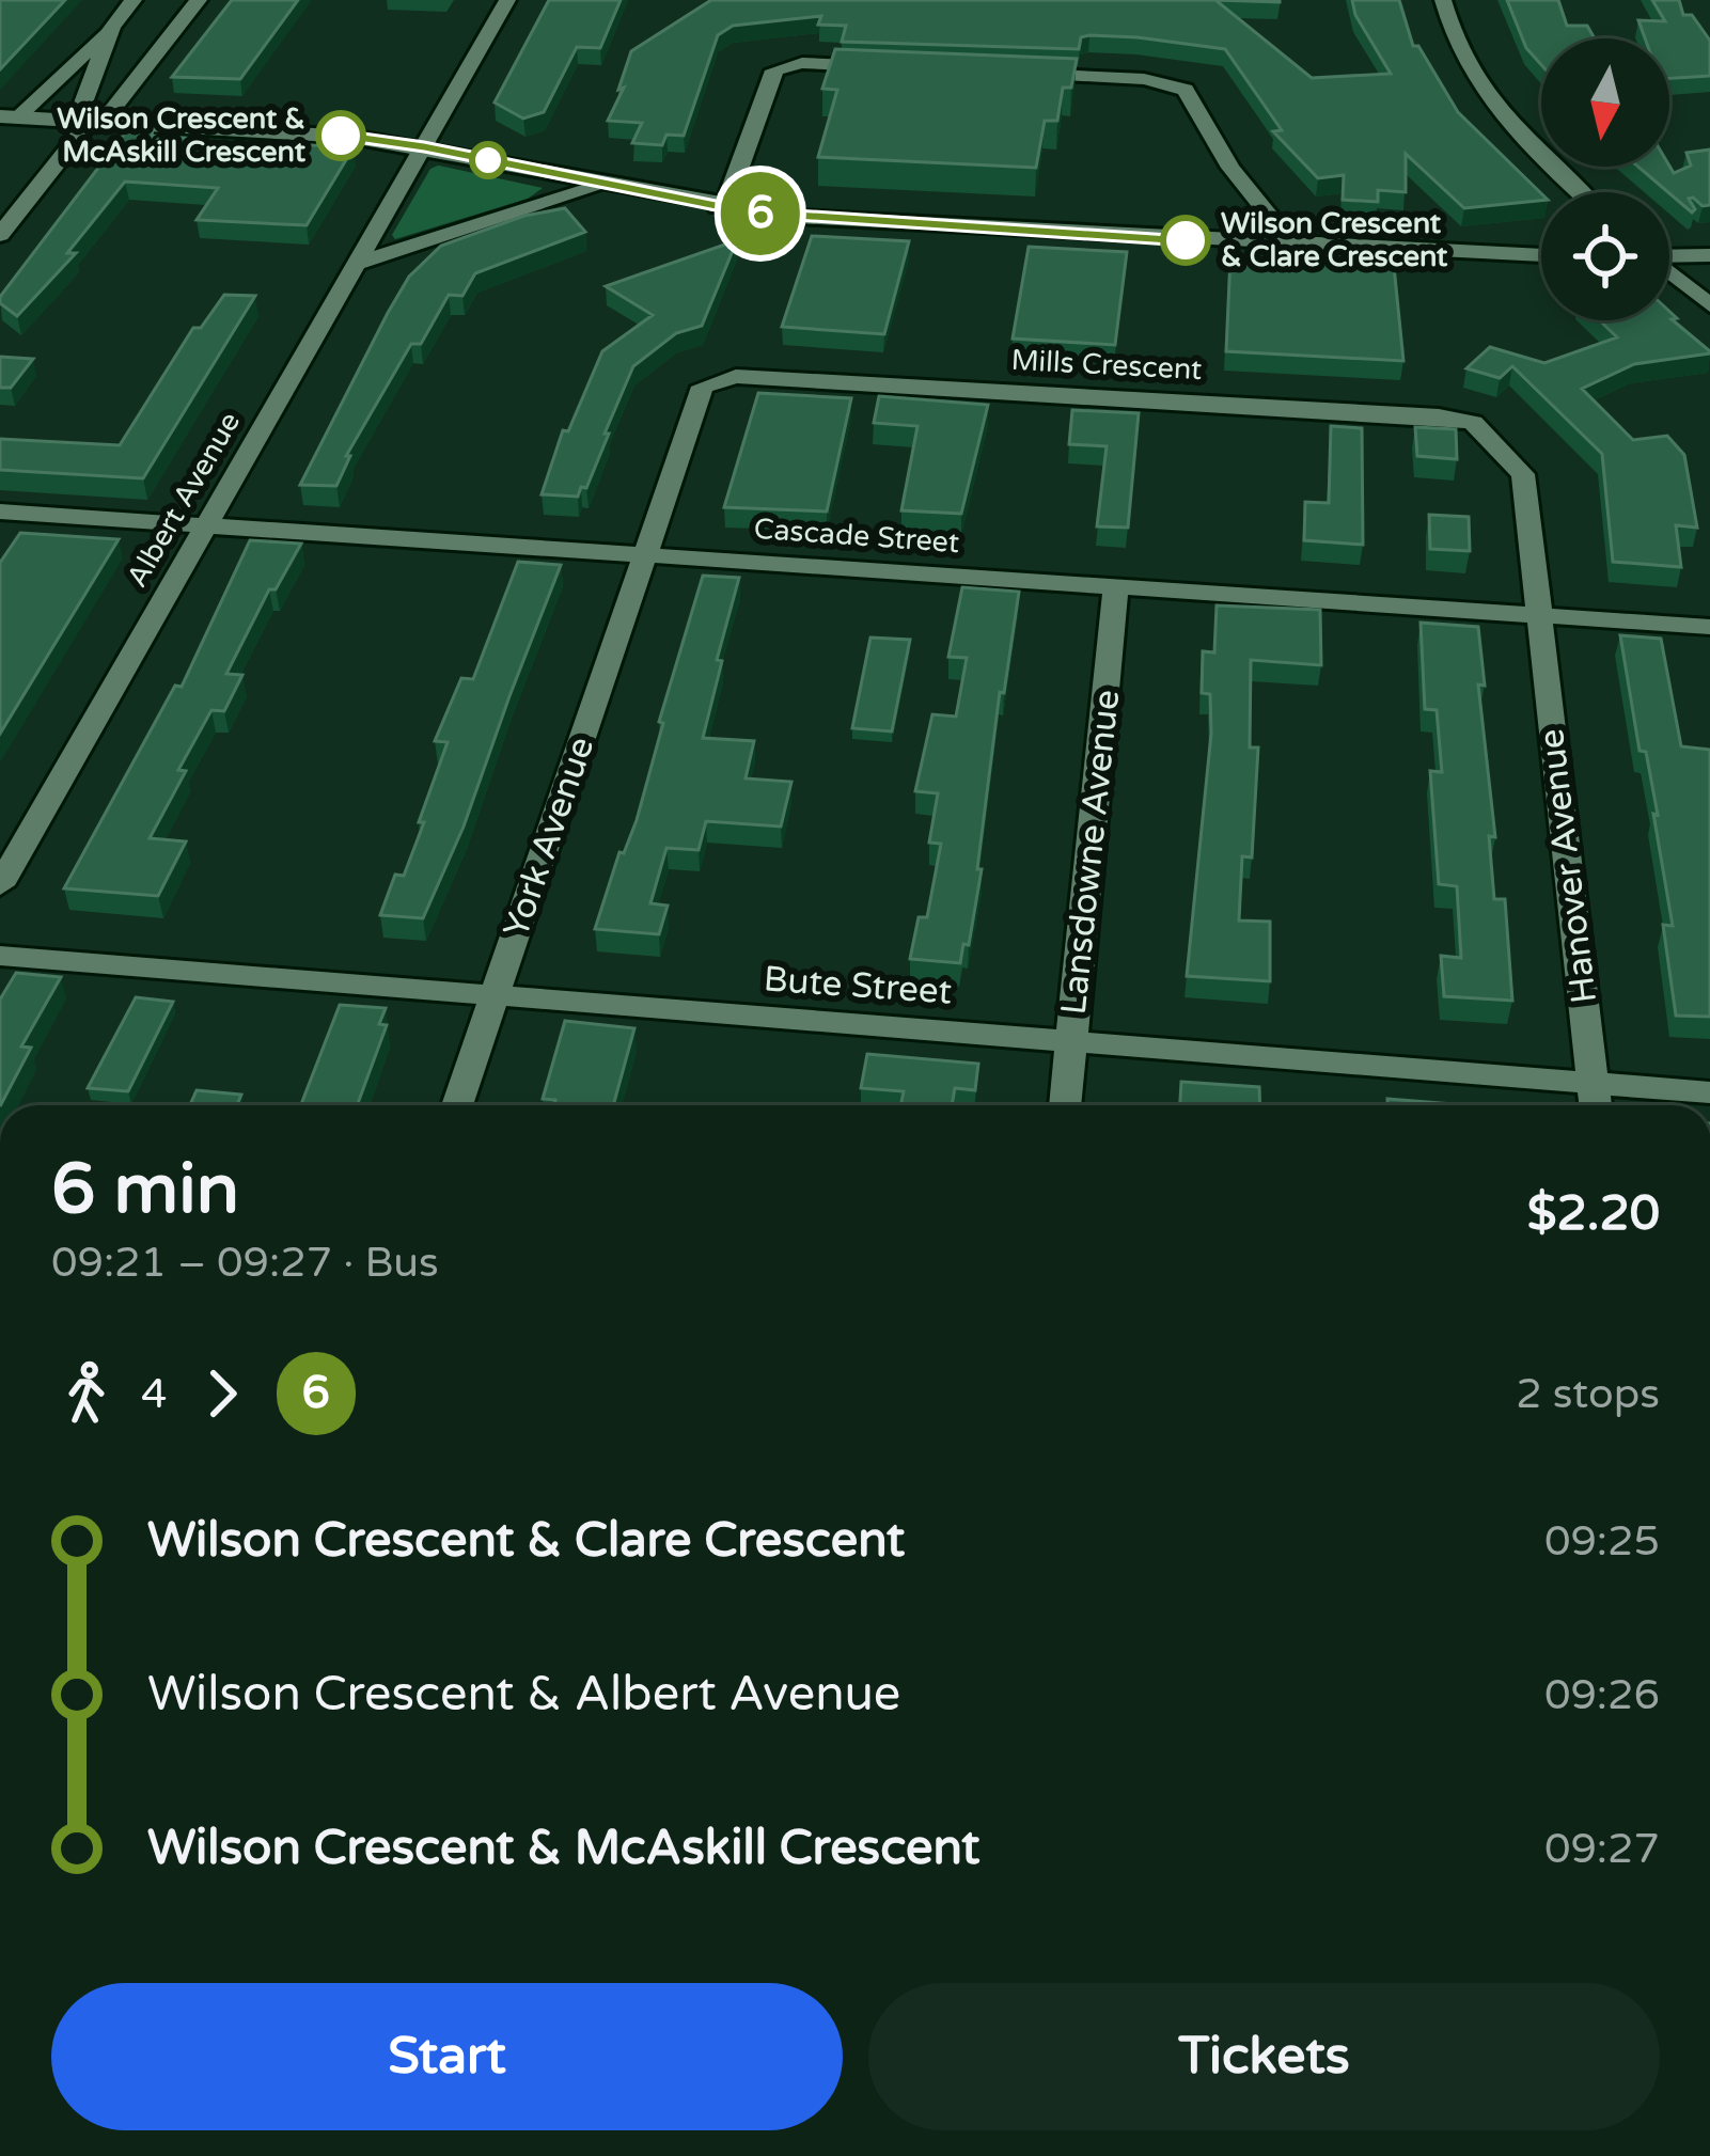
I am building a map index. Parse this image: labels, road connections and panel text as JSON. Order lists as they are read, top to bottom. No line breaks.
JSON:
{"streets":{"street":["Mills Crescent","Albert Avenue","Cascade Street","York Avenue","Lansdowne Avenue","Hanover Avenue","Bute Street"]},"crossings":[["Mills Crescent","Cascade Street"],["Mills Crescent","York Avenue"],["Mills Crescent","Hanover Avenue"],["Albert Avenue","Cascade Street"],["Cascade Street","York Avenue"],["Cascade Street","Lansdowne Avenue"],["Cascade Street","Hanover Avenue"],["York Avenue","Bute Street"],["Lansdowne Avenue","Bute Street"],["Hanover Avenue","Bute Street"]],"places":["Wilson Crescent & McAskill Crescent","Wilson Crescent & Clare Crescent"],"lines":["bus line 6"],"north":"bottom","page":{"on_map":"6","heading":["6 min","09:21 – 09:27 · Bus","$2.20"],"legs":["4","6","2 stops"],"list":[{"name":"Wilson Crescent & Clare Crescent","value":"09:25"},{"name":"Wilson Crescent & Albert Avenue","value":"09:26"},{"name":"Wilson Crescent & McAskill Crescent","value":"09:27"}],"buttons":["Start","Tickets"]}}
